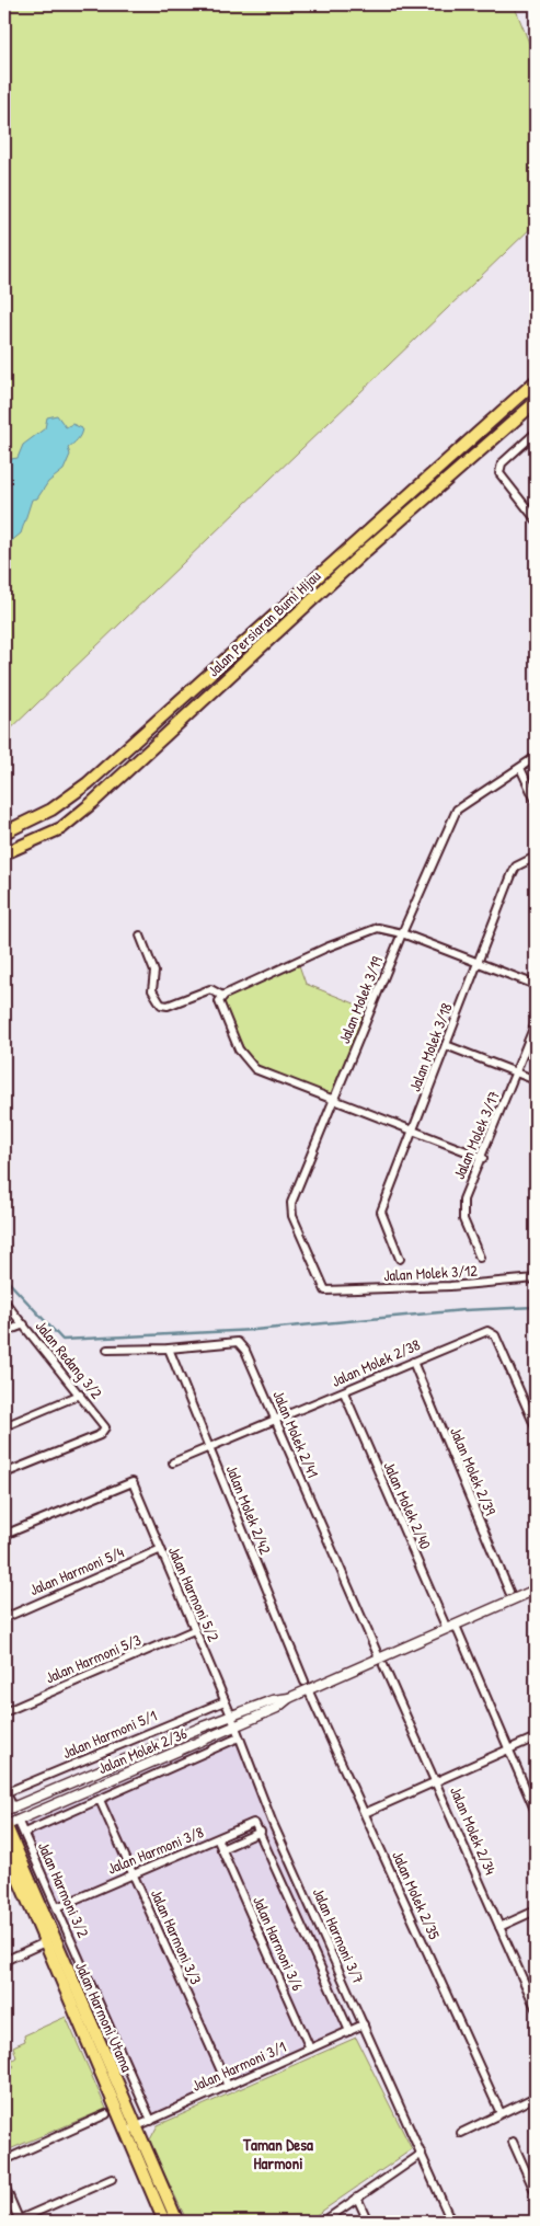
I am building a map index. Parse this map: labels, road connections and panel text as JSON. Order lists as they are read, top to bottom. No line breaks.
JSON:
{"streets":{"main road":["Jalan Persiaran Bumi Hijau","Jalan Harmoni Utama"],"street":["Jalan Molek 3/19","Jalan Molek 3/18","Jalan Molek 3/17","Jalan Molek 3/12","Jalan Redang 3/2","Jalan Molek 2/38","Jalan Molek 2/41","Jalan Molek 2/39","Jalan Molek 2/40","Jalan Molek 2/42","Jalan Harmoni 5/4","Jalan Harmoni 5/2","Jalan Harmoni 5/3","Jalan Harmoni 5/1","Jalan Molek 2/36","Jalan Molek 2/34","Jalan Harmoni 3/8","Jalan Harmoni 3/2","Jalan Molek 2/35","Jalan Harmoni 3/7","Jalan Harmoni 3/3","Jalan Harmoni 3/6","Jalan Harmoni 3/1"]},"crossings":[["Jalan Molek 3/19","Jalan Molek 3/12"],["Jalan Molek 2/38","Jalan Molek 2/41"],["Jalan Molek 2/38","Jalan Molek 2/39"],["Jalan Molek 2/38","Jalan Molek 2/40"],["Jalan Molek 2/38","Jalan Molek 2/42"],["Jalan Molek 2/41","Jalan Molek 2/42"],["Jalan Molek 2/41","Jalan Molek 2/36"],["Jalan Molek 2/41","Jalan Molek 2/34"],["Jalan Molek 2/40","Jalan Molek 2/36"],["Jalan Molek 2/42","Jalan Molek 2/36"],["Jalan Molek 2/42","Jalan Molek 2/35"],["Jalan Harmoni 5/4","Jalan Harmoni 5/2"],["Jalan Harmoni 5/2","Jalan Harmoni 5/3"],["Jalan Harmoni 5/2","Jalan Harmoni 5/1"],["Jalan Harmoni 5/2","Jalan Molek 2/36"],["Jalan Harmoni 5/2","Jalan Harmoni 3/7"],["Jalan Molek 2/36","Jalan Molek 2/34"],["Jalan Molek 2/36","Jalan Harmoni 3/2"],["Jalan Molek 2/36","Jalan Molek 2/35"],["Jalan Molek 2/36","Jalan Harmoni 3/7"],["Jalan Molek 2/36","Jalan Harmoni Utama"],["Jalan Harmoni 3/8","Jalan Harmoni 3/2"],["Jalan Harmoni 3/8","Jalan Harmoni 3/3"],["Jalan Harmoni 3/8","Jalan Harmoni 3/6"],["Jalan Harmoni 3/2","Jalan Harmoni 3/1"],["Jalan Harmoni 3/7","Jalan Harmoni 3/1"],["Jalan Harmoni 3/3","Jalan Harmoni 3/1"],["Jalan Harmoni 3/6","Jalan Harmoni 3/1"],["Jalan Harmoni Utama","Jalan Harmoni 3/1"]],"districts":["Taman Desa Harmoni"]}
